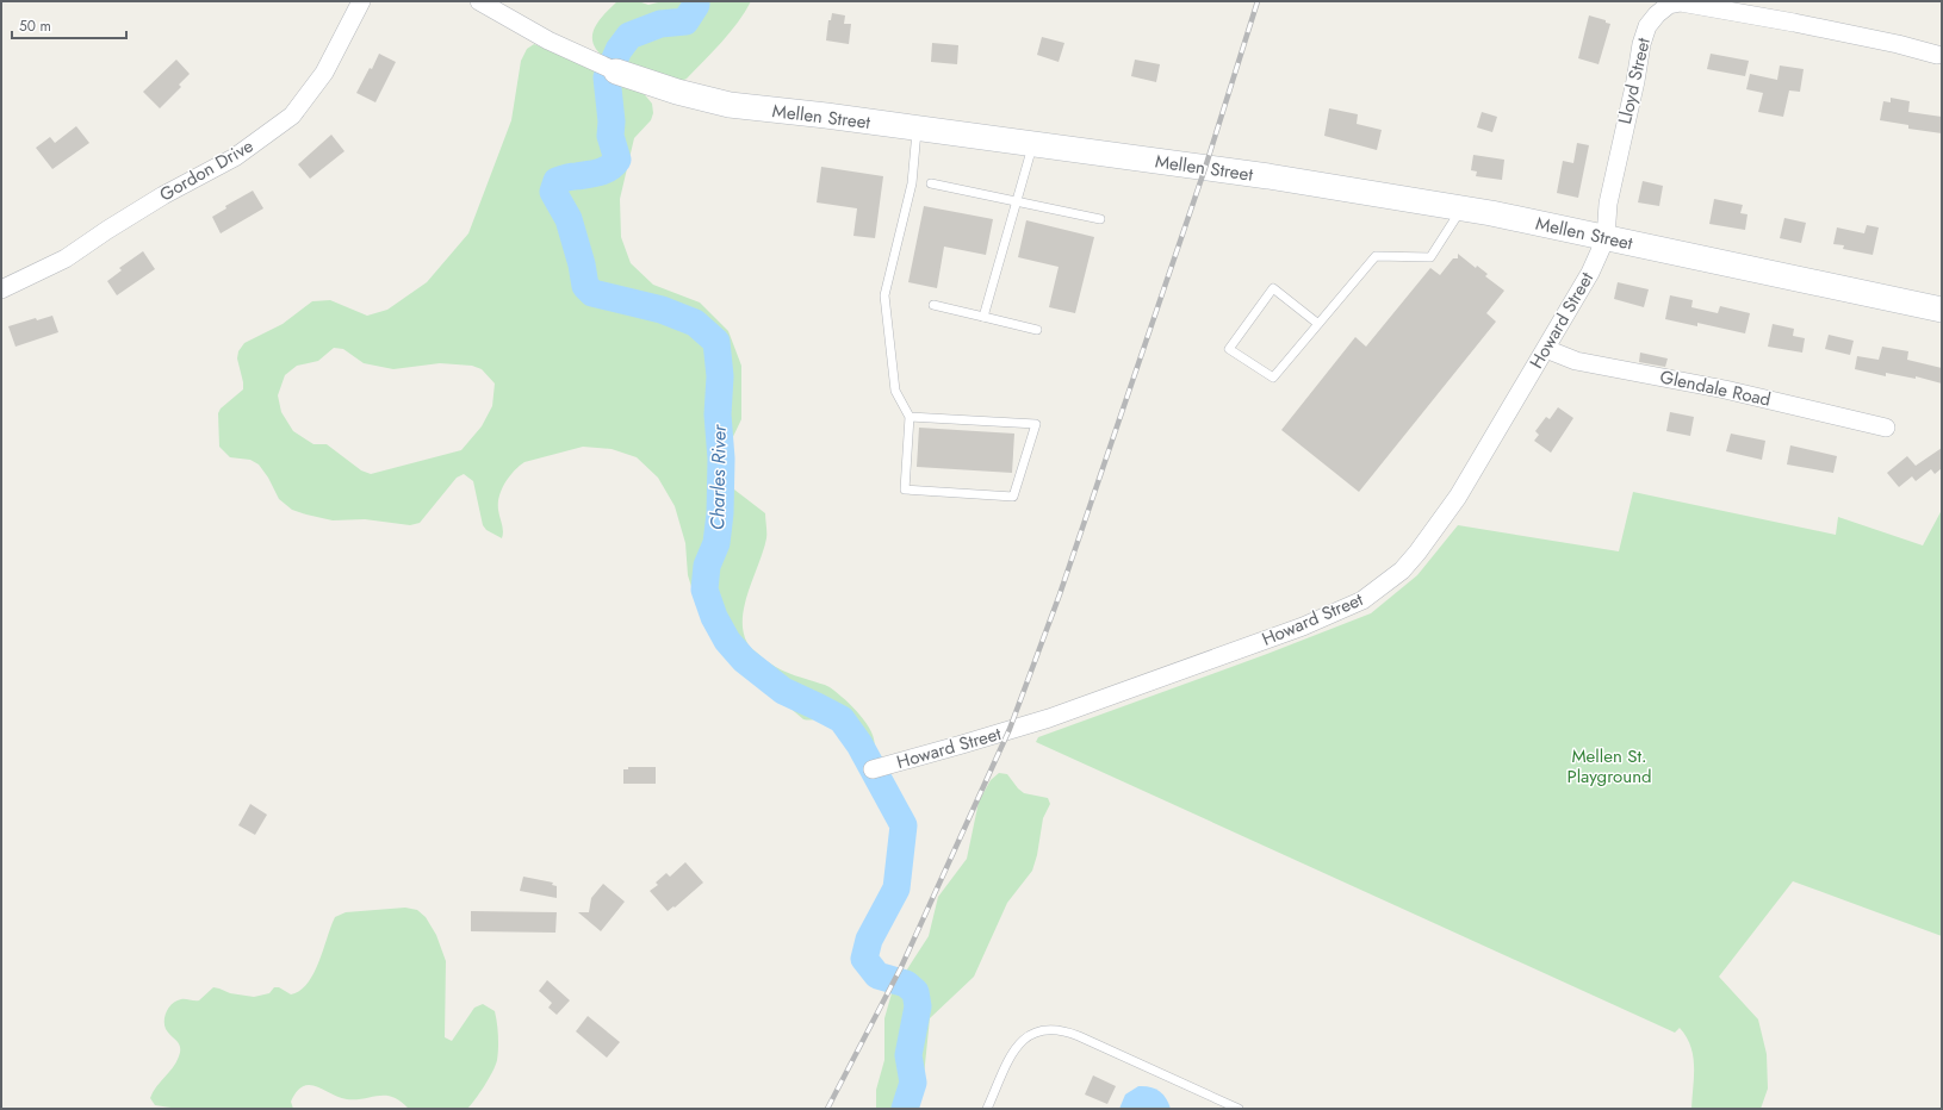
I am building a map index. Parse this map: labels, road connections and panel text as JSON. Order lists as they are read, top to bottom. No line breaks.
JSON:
{"streets":{"street":["Lloyd Street","Mellen Street","Gordon Drive","Howard Street","Glendale Road"]},"crossings":[["Lloyd Street","Mellen Street"],["Lloyd Street","Howard Street"],["Mellen Street","Howard Street"],["Howard Street","Glendale Road"]],"water":["Charles River"],"parks":["Mellen St. Playground"],"scale_bar":"50 m"}
